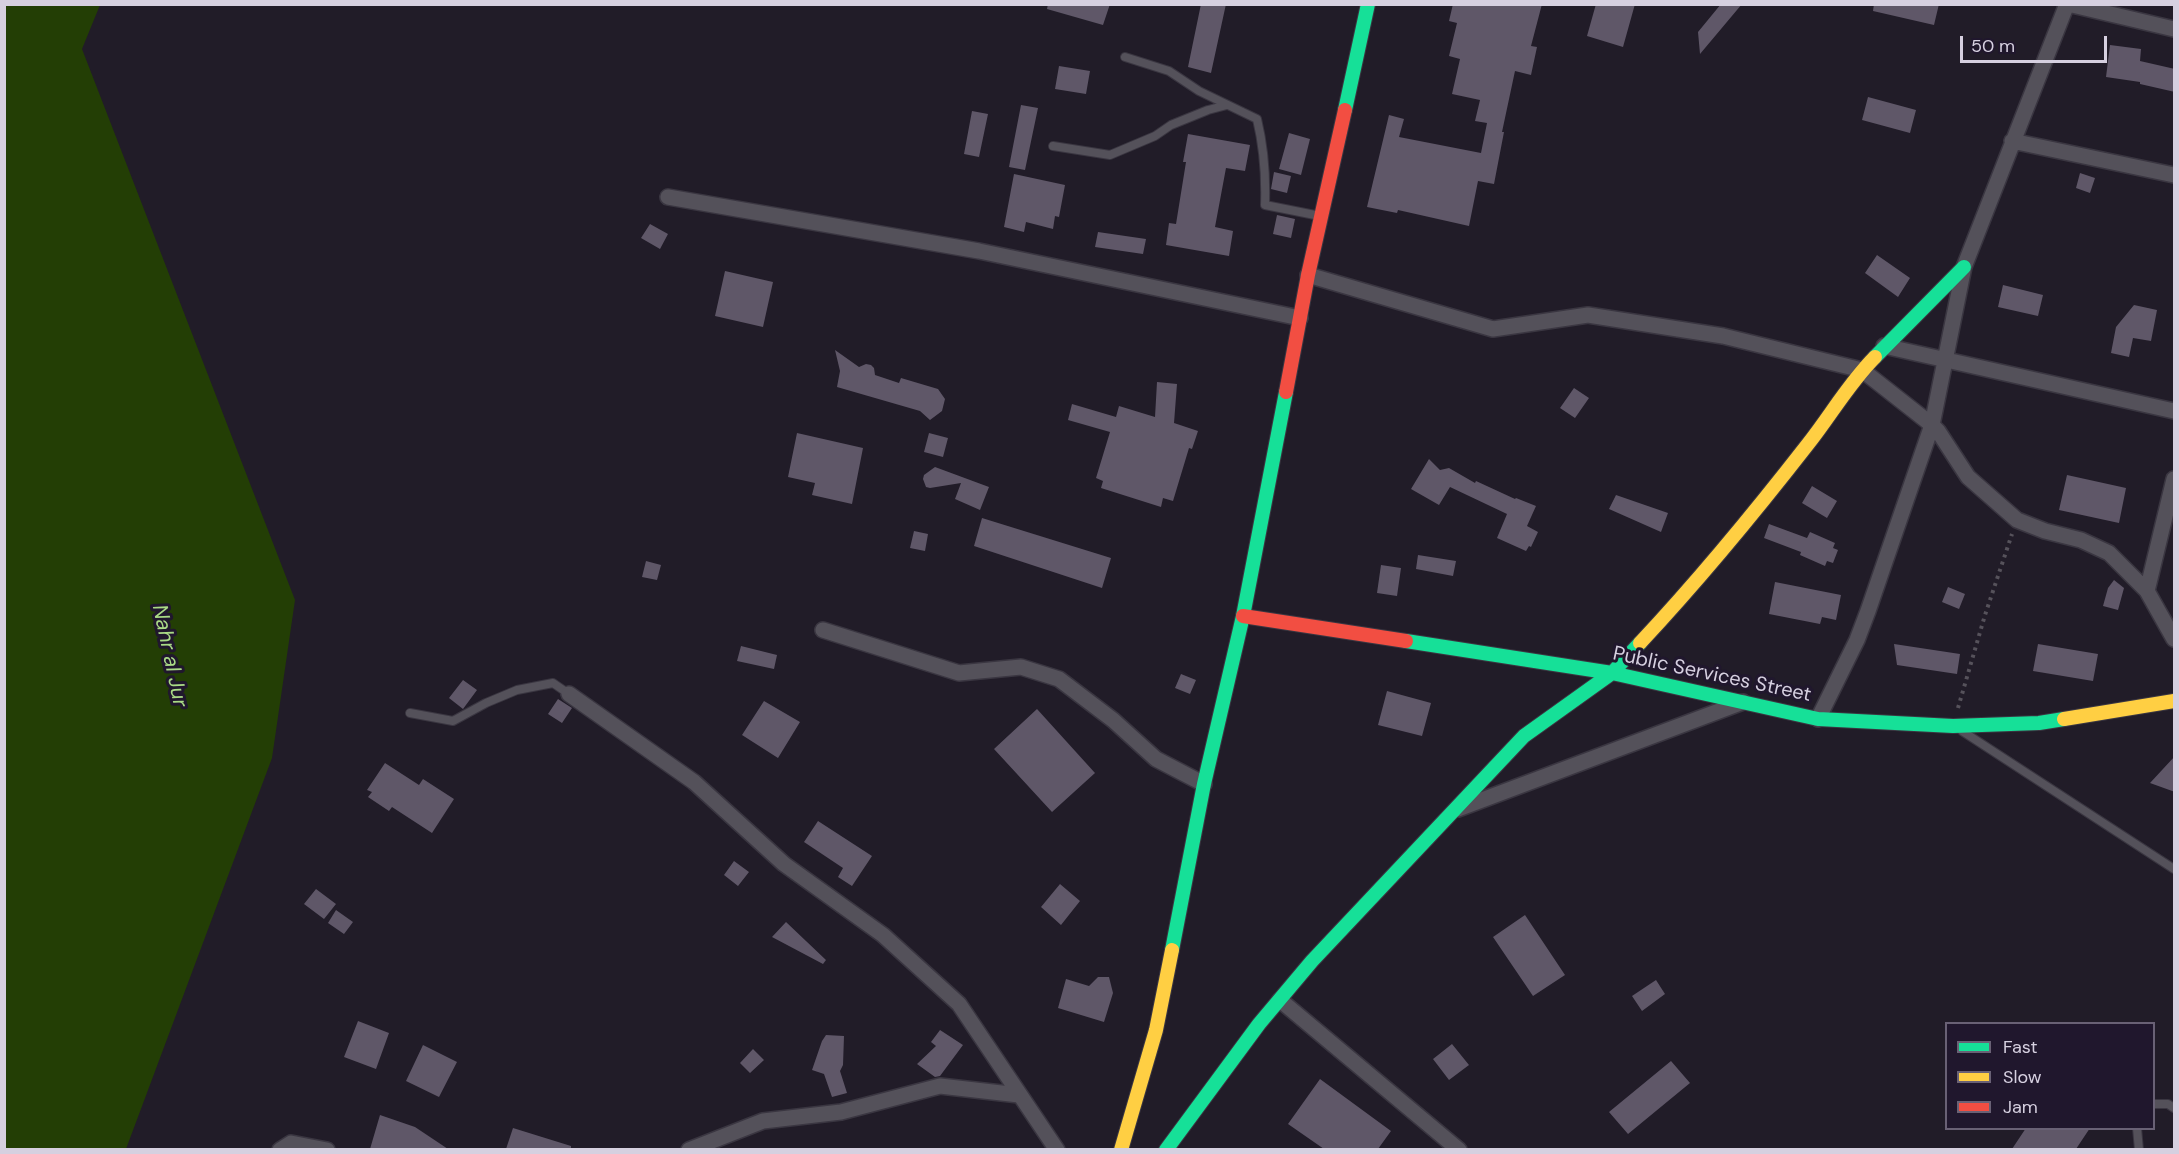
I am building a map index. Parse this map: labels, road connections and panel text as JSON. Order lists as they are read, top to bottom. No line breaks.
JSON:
{"streets":{"street":["Public Services Street"]},"water":["Nahr al Jur"],"legend":["Fast","Slow","Jam"],"scale_bar":"50 m"}
